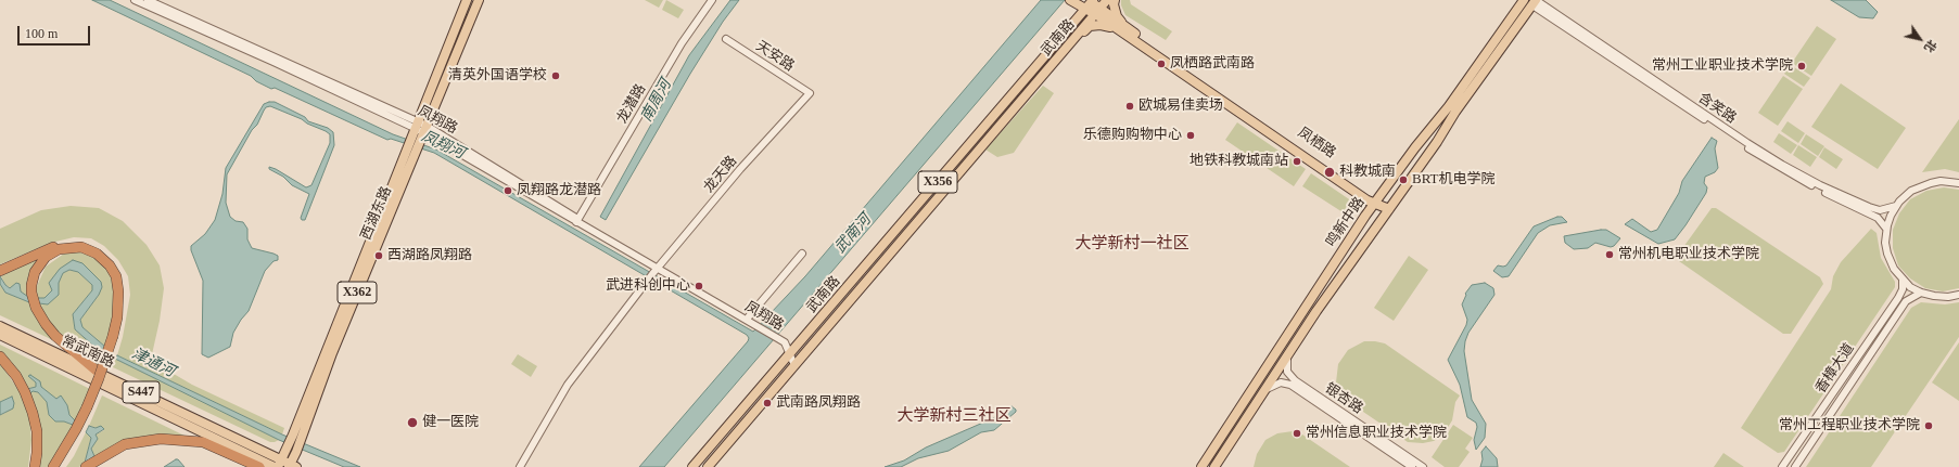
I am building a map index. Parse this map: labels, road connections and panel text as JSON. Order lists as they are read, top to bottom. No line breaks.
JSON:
{"streets":{"main road":["武南路","凤栖路","X356","西湖东路","鸣新中路","X362","常武南路","S447"],"street":["天安路","龙潜路","含笑路","凤翔路","龙天路","香樟大道","银杏路"]},"crossings":[["武南路","凤翔路"],["武南路","凤栖路"],["天安路","龙天路"],["龙潜路","凤翔路"],["含笑路","鸣新中路"],["凤翔路","龙天路"],["凤翔路","西湖东路"],["凤栖路","鸣新中路"],["西湖东路","X362"],["鸣新中路","银杏路"],["X362","常武南路"]],"districts":["大学新村一社区","大学新村三社区"],"water":["南周河","凤翔河","武南河","津通河"],"places":["凤栖路武南路","常州工业职业技术学院","清英外国语学校","欧城易佳卖场","乐德购购物中心","地铁科教城南站","科教城南","BRT机电学院","凤翔路龙潜路","常州机电职业技术学院","西湖路凤翔路","武进科创中心","武南路凤翔路","健一医院","常州工程职业技术学院","常州信息职业技术学院"],"scale_bar":"100 m","north":"bottom right"}
